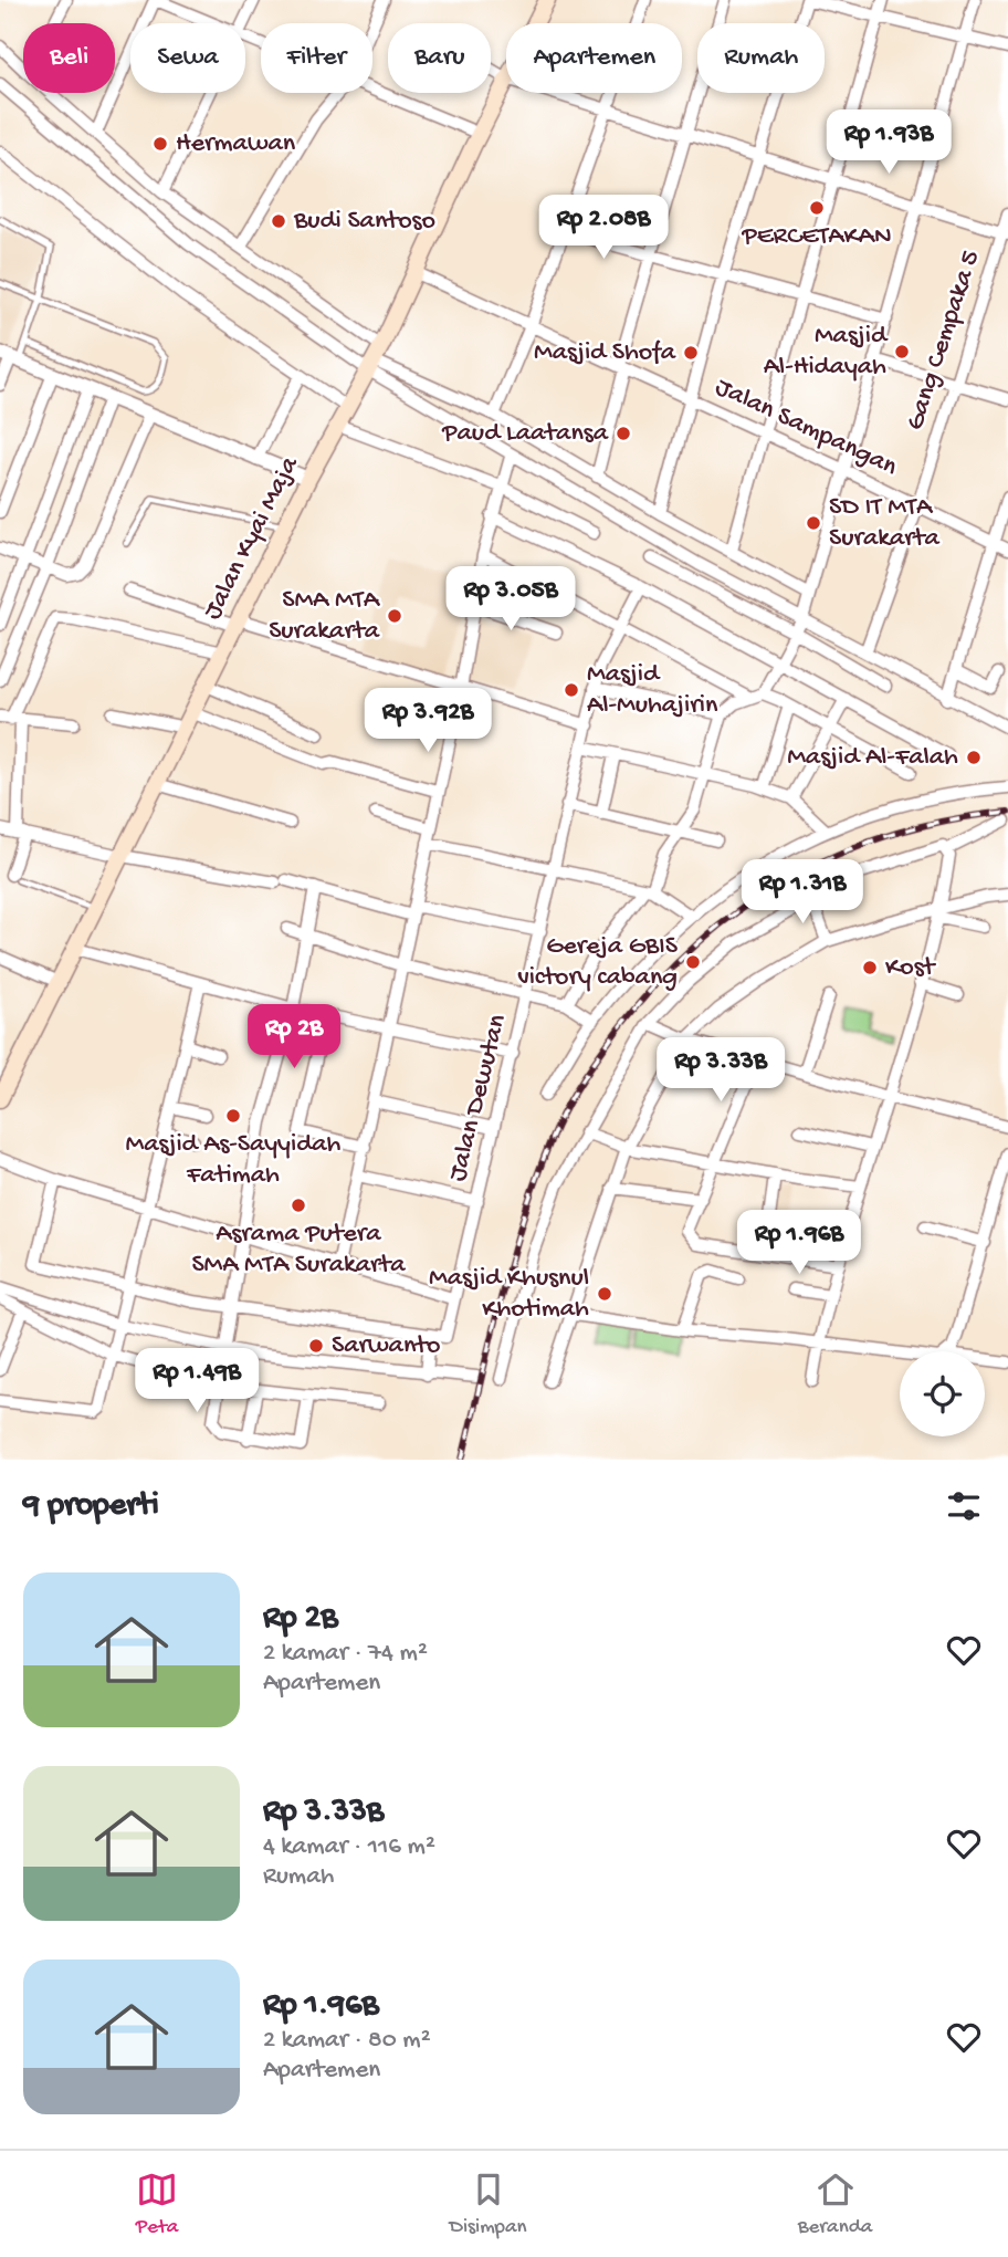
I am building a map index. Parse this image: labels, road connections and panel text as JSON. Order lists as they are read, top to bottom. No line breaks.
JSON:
{"streets":{"main road":["Jalan Kyai Maja"],"street":["Gang Cempaka 5","Jalan Sampangan","Jalan Dewutan"]},"crossings":[["Gang Cempaka 5","Jalan Sampangan"],["Jalan Sampangan","Jalan Kyai Maja"]],"places":["Hermawan","PERCETAKAN","Budi Santoso","Masjid Al-Hidayah","Masjid Shofa","Paud Laatansa","SD IT MTA Surakarta","SMA MTA Surakarta","Masjid Al-Muhajirin","Masjid Al-Falah","Gereja GBIS victory cabang","Kost","Masjid As-Sayyidah Fatimah","Asrama Putera SMA MTA Surakarta","Masjid Khusnul Khotimah","Sarwanto"],"page":{"chip":["Beli","Sewa","Filter","Baru","Apartemen","Rumah"],"price":["Rp 1.93B","Rp 2.08B","Rp 3.05B","Rp 3.92B","Rp 1.31B","Rp 2B","Rp 3.33B","Rp 1.96B","Rp 1.49B"],"heading":"9 properti","list":[{"name":"Rp 2B","note":"2 kamar · 74 m² · Apartemen"},{"name":"Rp 3.33B","note":"4 kamar · 116 m² · Rumah"},{"name":"Rp 1.96B","note":"2 kamar · 80 m² · Apartemen"}],"tabs":["Peta","Disimpan","Beranda"]}}
